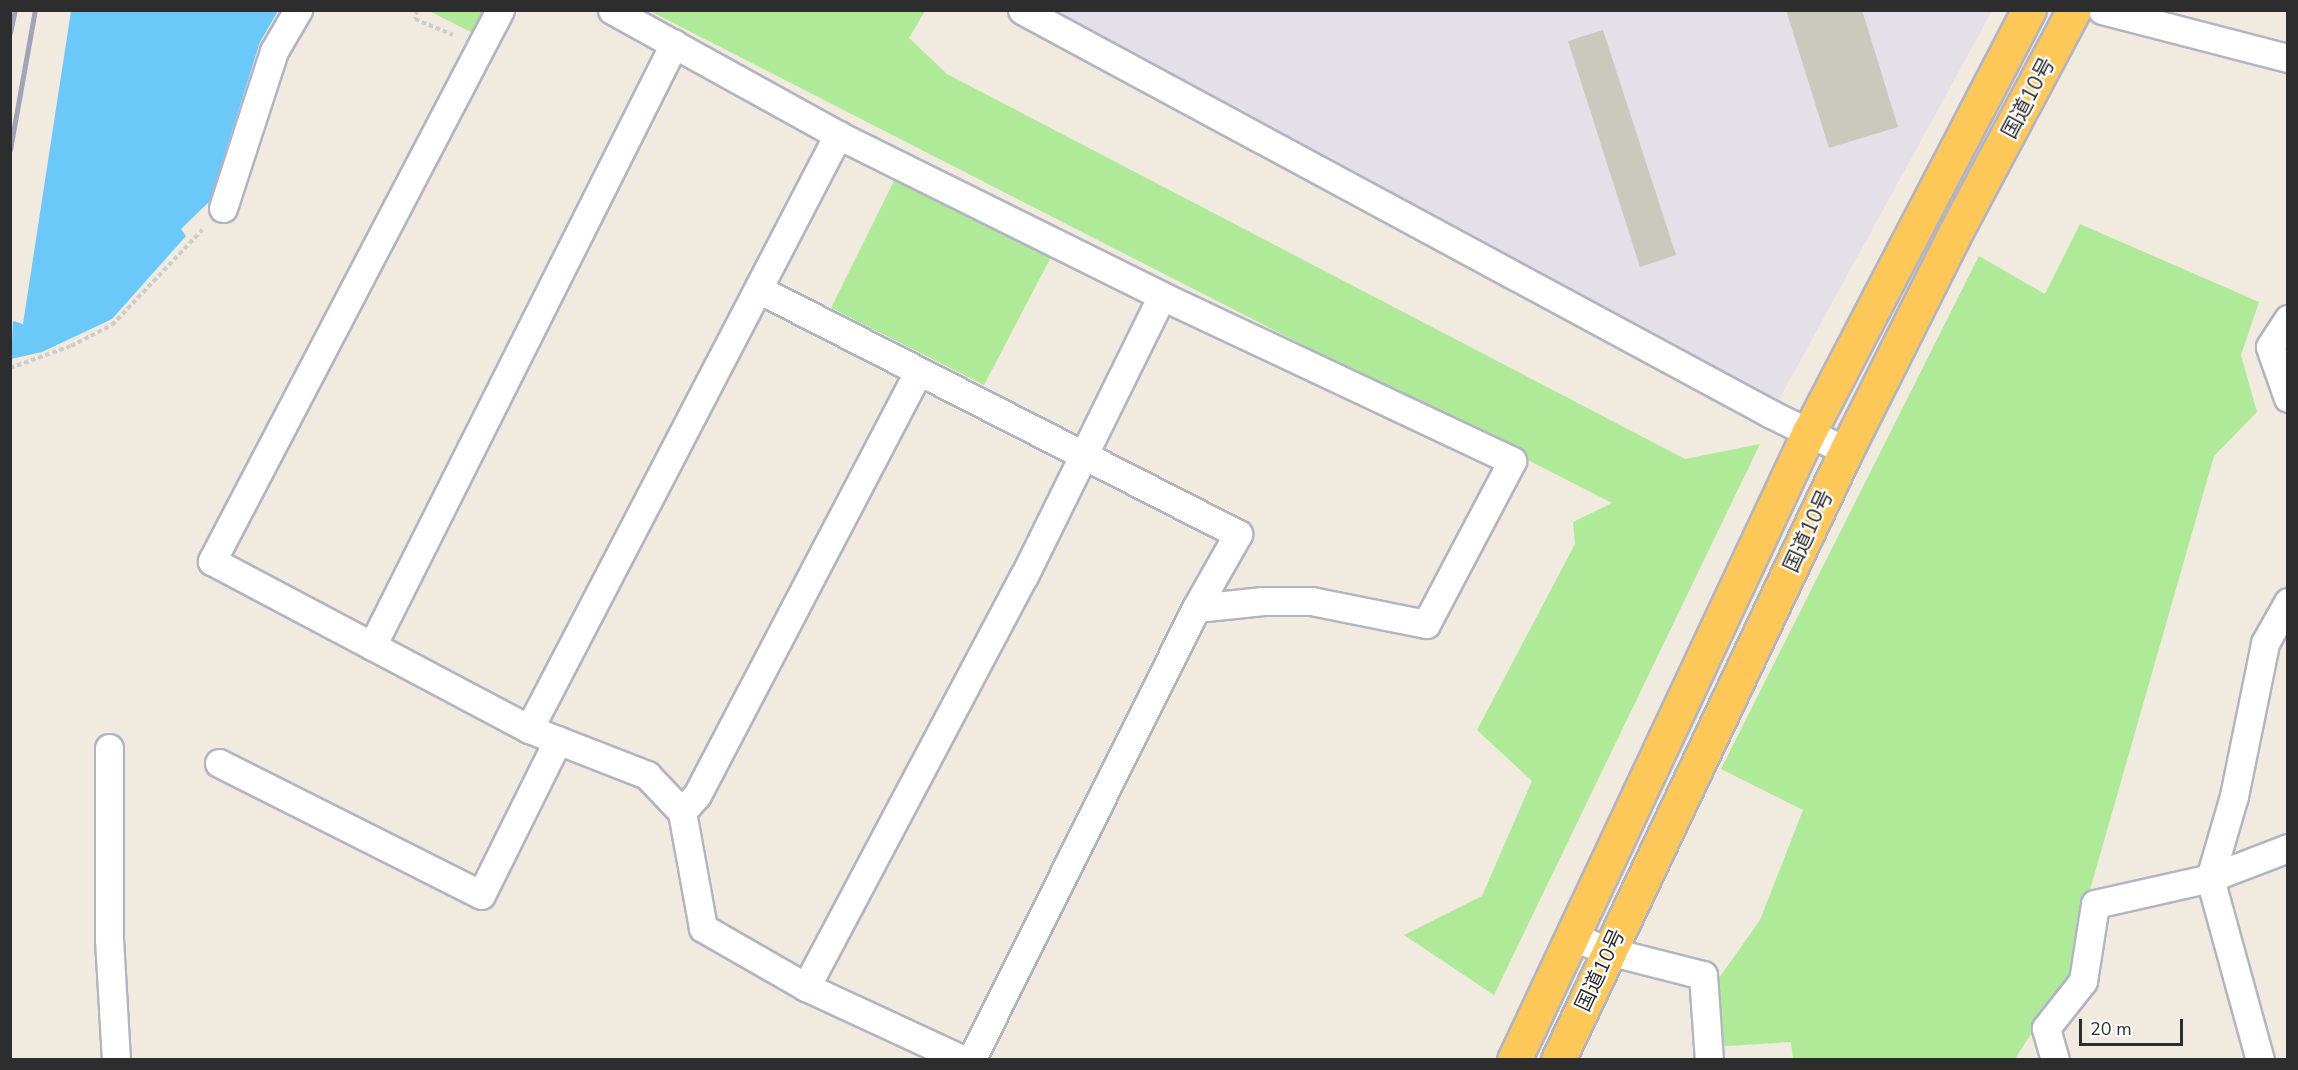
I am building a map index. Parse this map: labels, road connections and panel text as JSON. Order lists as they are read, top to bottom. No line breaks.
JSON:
{"streets":{"highway":["国道10号"]},"scale_bar":"20 m"}
